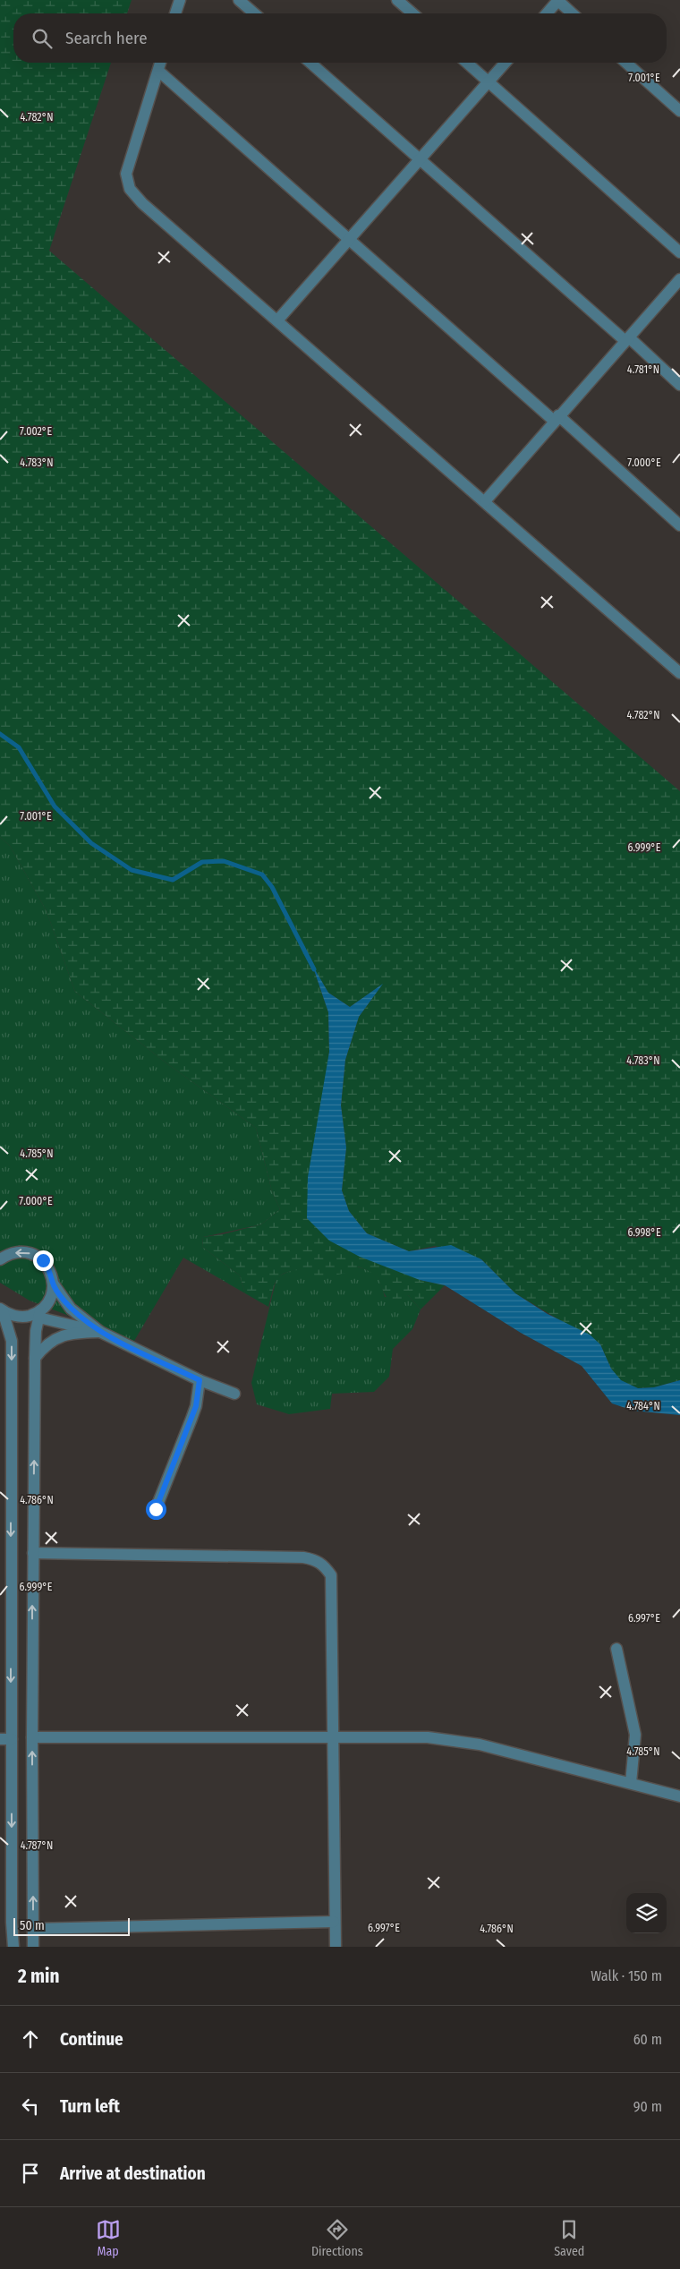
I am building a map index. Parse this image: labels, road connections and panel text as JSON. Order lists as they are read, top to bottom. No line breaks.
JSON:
{"scale_bar":"50 m","page":{"search":"Search here","scale":"50 m","heading":["2 min","Walk · 150 m"],"list":[["Continue","60 m"],["Turn left","90 m"],"Arrive at destination"],"nav":["Map","Directions","Saved"]},"coordinates":["7.001°E","4.782°N","4.781°N","7.002°E","7.000°E","4.783°N","6.999°E","4.785°N","6.998°E","4.784°N","4.786°N","6.997°E","4.787°N"]}
